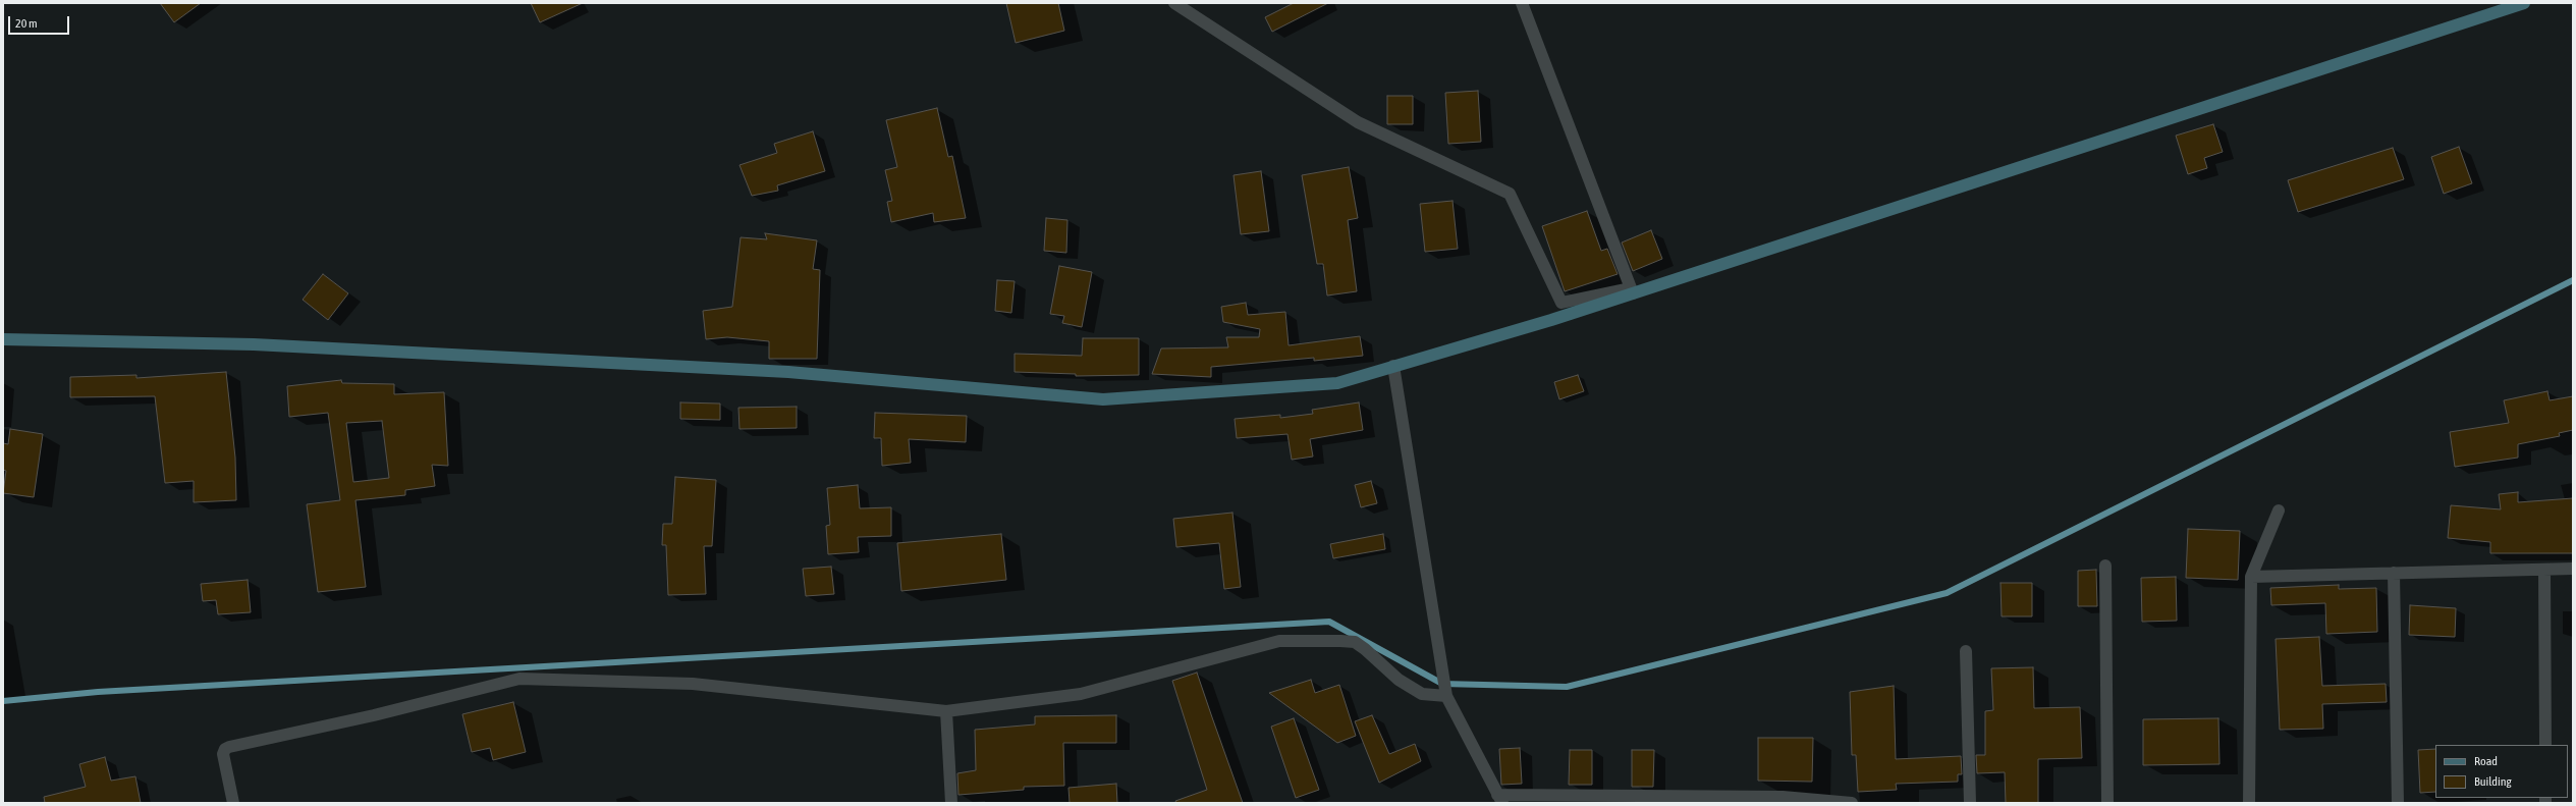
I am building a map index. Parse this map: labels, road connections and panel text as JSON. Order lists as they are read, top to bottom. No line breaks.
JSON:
{"legend":["Road","Building"],"scale_bar":"20 m"}
